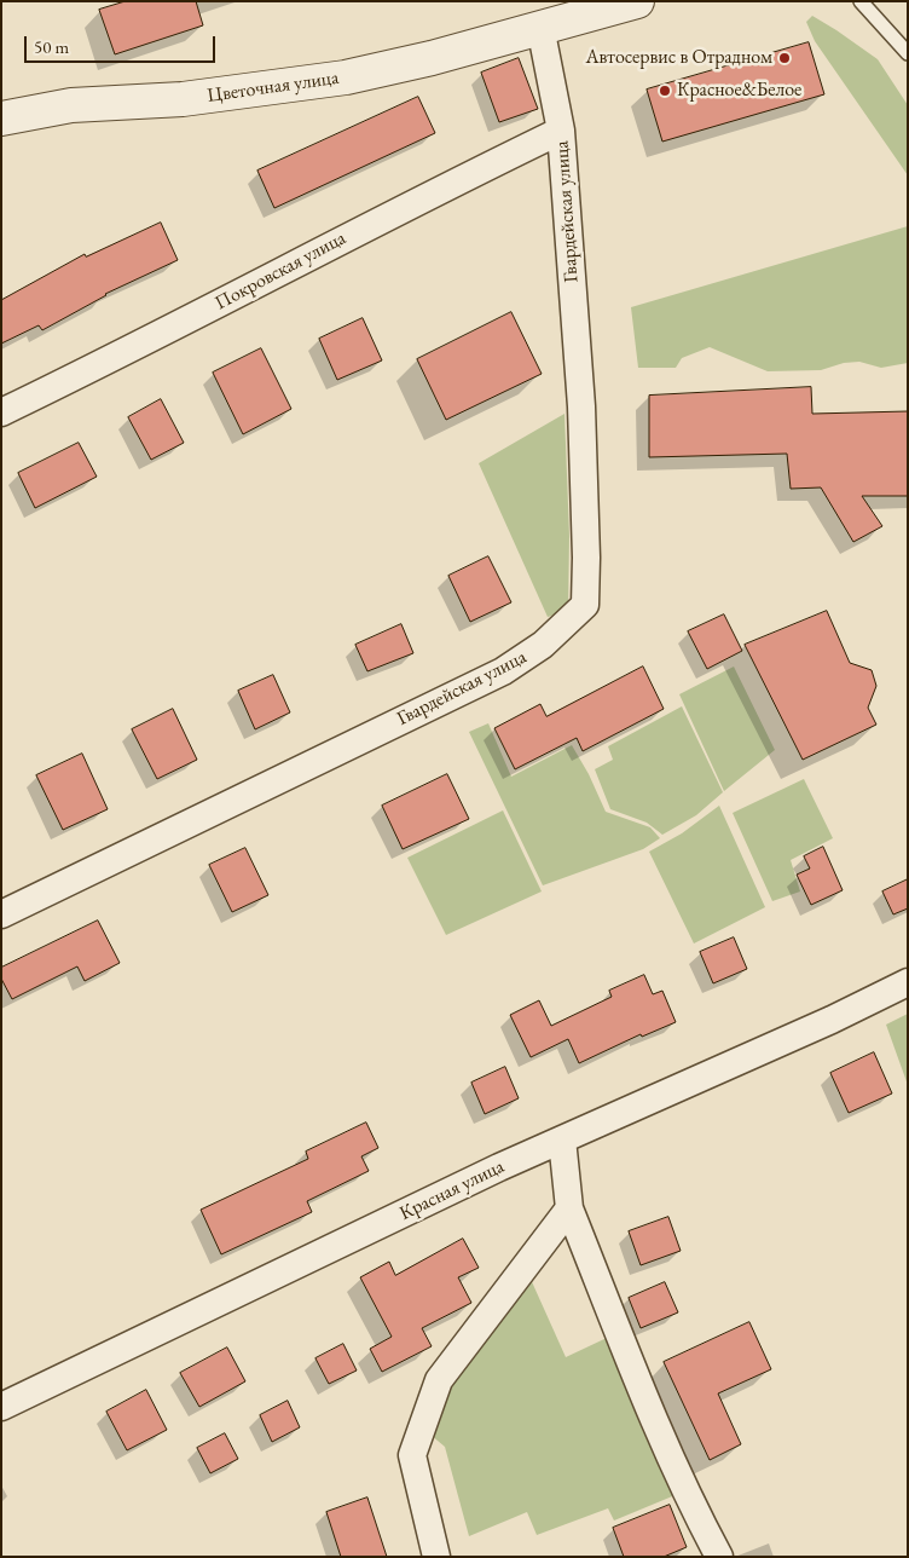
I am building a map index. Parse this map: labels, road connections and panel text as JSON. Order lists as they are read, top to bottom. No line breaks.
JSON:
{"streets":{"street":["Цветочная улица","Гвардейская улица","Покровская улица","Красная улица"]},"crossings":[["Цветочная улица","Гвардейская улица"],["Гвардейская улица","Покровская улица"]],"places":["Автосервис в Отрадном","Красное&Белое"],"scale_bar":"50 m"}
